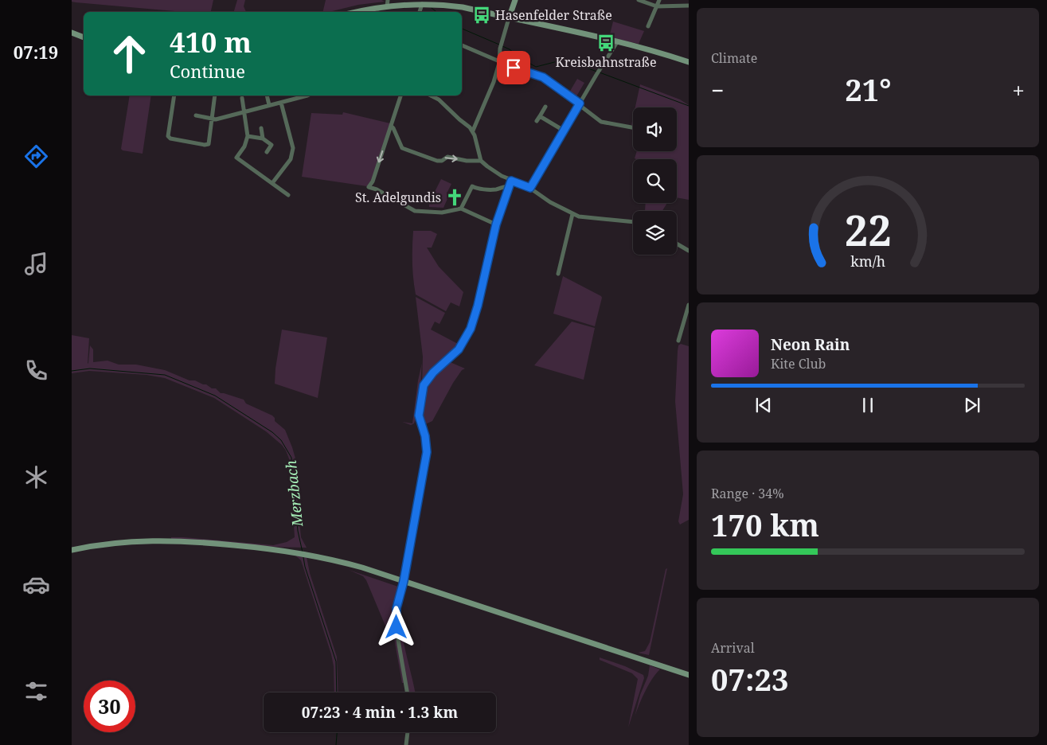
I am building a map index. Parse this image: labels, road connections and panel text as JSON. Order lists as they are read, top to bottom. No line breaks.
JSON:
{"water":["Merzbach"],"places":{"bus stop":["Hasenfelder Straße","Kreisbahnstraße"],"church":["St. Adelgundis"]},"page":{"tabs":"07:19","tile":["Climate",["Range · 34%","170 km"],["Arrival","07:23"]],"turn":["410 m","Continue"],"heat":["−","21°","+"],"song":["Neon Rain","Kite Club"],"limit":"30","trip":"07:23 · 4 min · 1.3 km","gauge":["22","km/h"]}}
